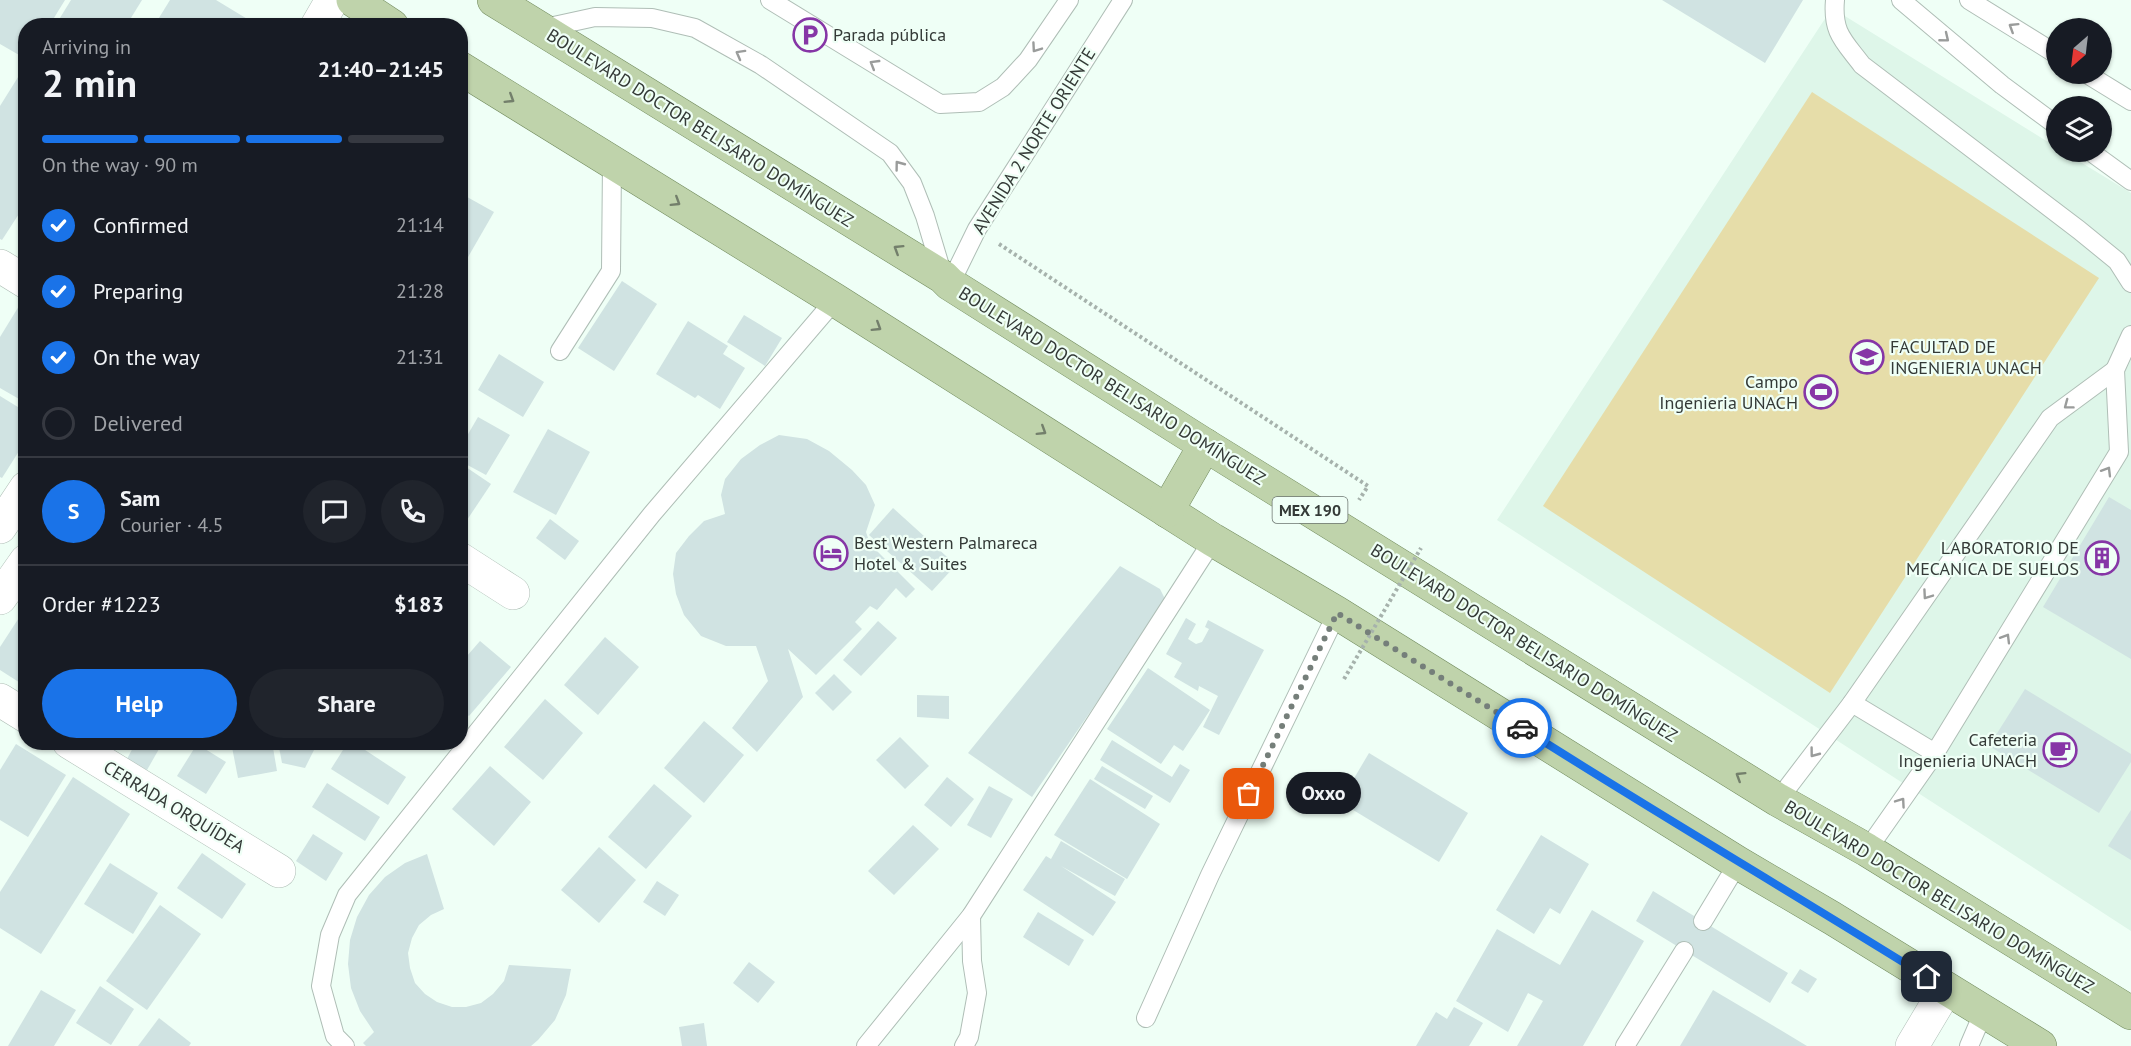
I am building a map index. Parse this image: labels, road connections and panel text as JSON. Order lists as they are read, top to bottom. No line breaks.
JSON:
{"streets":{"main road":["BOULEVARD DOCTOR BELISARIO DOMÍNGUEZ","MEX 190"],"street":["CERRADA ORQUÍDEA"],"lane":["AVENIDA 2 NORTE ORIENTE"]},"crossings":[["BOULEVARD DOCTOR BELISARIO DOMÍNGUEZ","AVENIDA 2 NORTE ORIENTE"]],"places":{"parking":["Parada pública"],"school or university":["FACULTAD DE INGENIERIA UNACH"],"sports":["Campo Ingenieria UNACH"],"hotel":["Best Western Palmareca Hotel & Suites"],"building":["LABORATORIO DE MECANICA DE SUELOS"],"cafe":["Cafeteria Ingenieria UNACH"],"other":["Oxxo"]},"north":"bottom left","page":{"heading":["2 min","Arriving in","21:40–21:45"],"panel":["Sam","Courier · 4.5","Order #1223","$183"],"bar":"On the way · 90 m","list":[["Confirmed","21:14"],["Preparing","21:28"],["On the way","21:31"],"Delivered"],"round":"S","buttons":["Help","Share"],"bubble":"Oxxo"}}
